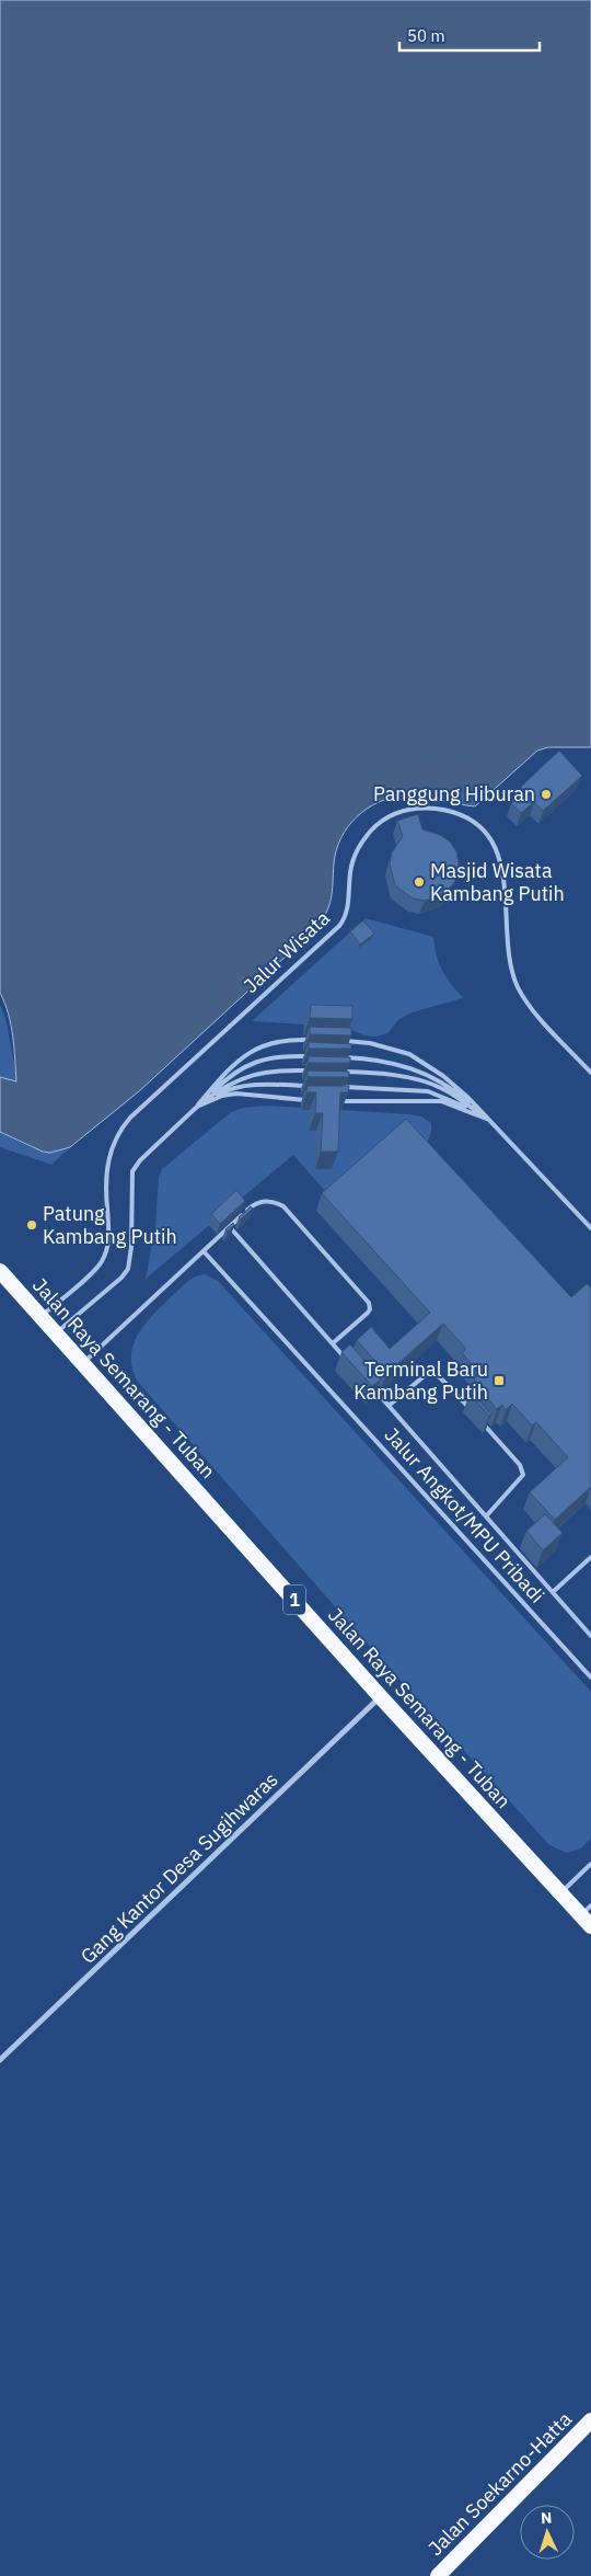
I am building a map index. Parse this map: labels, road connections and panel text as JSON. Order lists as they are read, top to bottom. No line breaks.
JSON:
{"streets":{"highway":["Jalan Raya Semarang - Tuban","1","Jalan Soekarno-Hatta"],"street":["Gang Kantor Desa Sugihwaras"],"lane":["Jalur Wisata","Jalur Angkot/MPU Pribadi"]},"crossings":[["Jalur Wisata","Jalan Raya Semarang - Tuban"],["Jalan Raya Semarang - Tuban","Gang Kantor Desa Sugihwaras"]],"places":{"other":["Panggung Hiburan","Masjid Wisata Kambang Putih","Patung Kambang Putih"],"transit":["Terminal Baru Kambang Putih"]},"scale_bar":"50 m","north":"top"}
